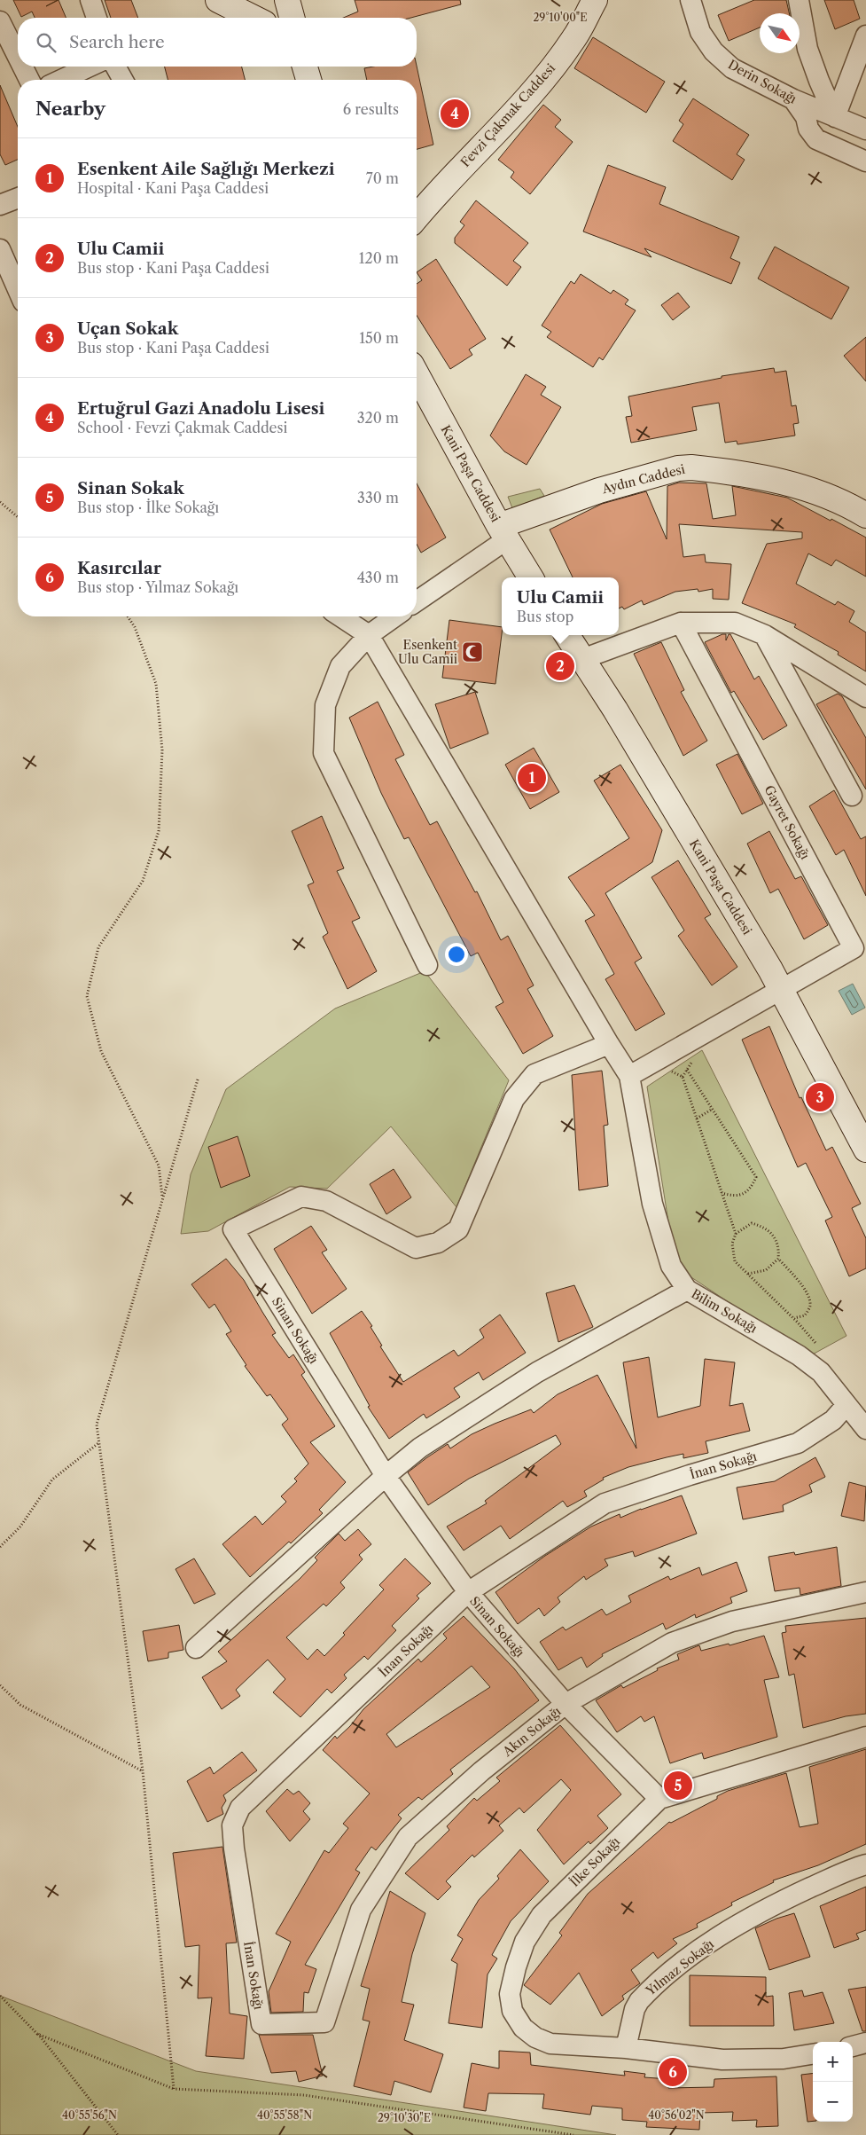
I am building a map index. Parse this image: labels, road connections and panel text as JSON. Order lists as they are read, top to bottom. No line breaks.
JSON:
{"streets":{"street":["Derin Sokağı","Fevzi Çakmak Caddesi","Kani Paşa Caddesi","Aydın Caddesi","Gayret Sokağı","Bilim Sokağı","Sinan Sokağı","İnan Sokağı","Akın Sokağı","İlke Sokağı","Yılmaz Sokağı"]},"crossings":[["Kani Paşa Caddesi","Aydın Caddesi"],["Kani Paşa Caddesi","Gayret Sokağı"],["Gayret Sokağı","Bilim Sokağı"],["Bilim Sokağı","İnan Sokağı"],["Sinan Sokağı","İnan Sokağı"],["Sinan Sokağı","Akın Sokağı"],["Sinan Sokağı","İlke Sokağı"],["İnan Sokağı","Akın Sokağı"],["İlke Sokağı","Yılmaz Sokağı"]],"places":{"mosque":["Esenkent Ulu Camii"]},"north":"bottom right","page":{"search":"Search here","heading":["Nearby","6 results"],"pins":["4","2","1","3","5","6"],"list":[{"mark":"1","name":"Esenkent Aile Sağlığı Merkezi","note":"Hospital · Kani Paşa Caddesi","value":"70 m"},{"mark":"2","name":"Ulu Camii","note":"Bus stop · Kani Paşa Caddesi","value":"120 m"},{"mark":"3","name":"Uçan Sokak","note":"Bus stop · Kani Paşa Caddesi","value":"150 m"},{"mark":"4","name":"Ertuğrul Gazi Anadolu Lisesi","note":"School · Fevzi Çakmak Caddesi","value":"320 m"},{"mark":"5","name":"Sinan Sokak","note":"Bus stop · İlke Sokağı","value":"330 m"},{"mark":"6","name":"Kasırcılar","note":"Bus stop · Yılmaz Sokağı","value":"430 m"}],"popup":["Ulu Camii","Bus stop"],"map_buttons":["+","−"]},"coordinates":["29°10'00\"E","40°55'56\"N","40°55'58\"N","40°56'02\"N","29°10'30\"E"]}
